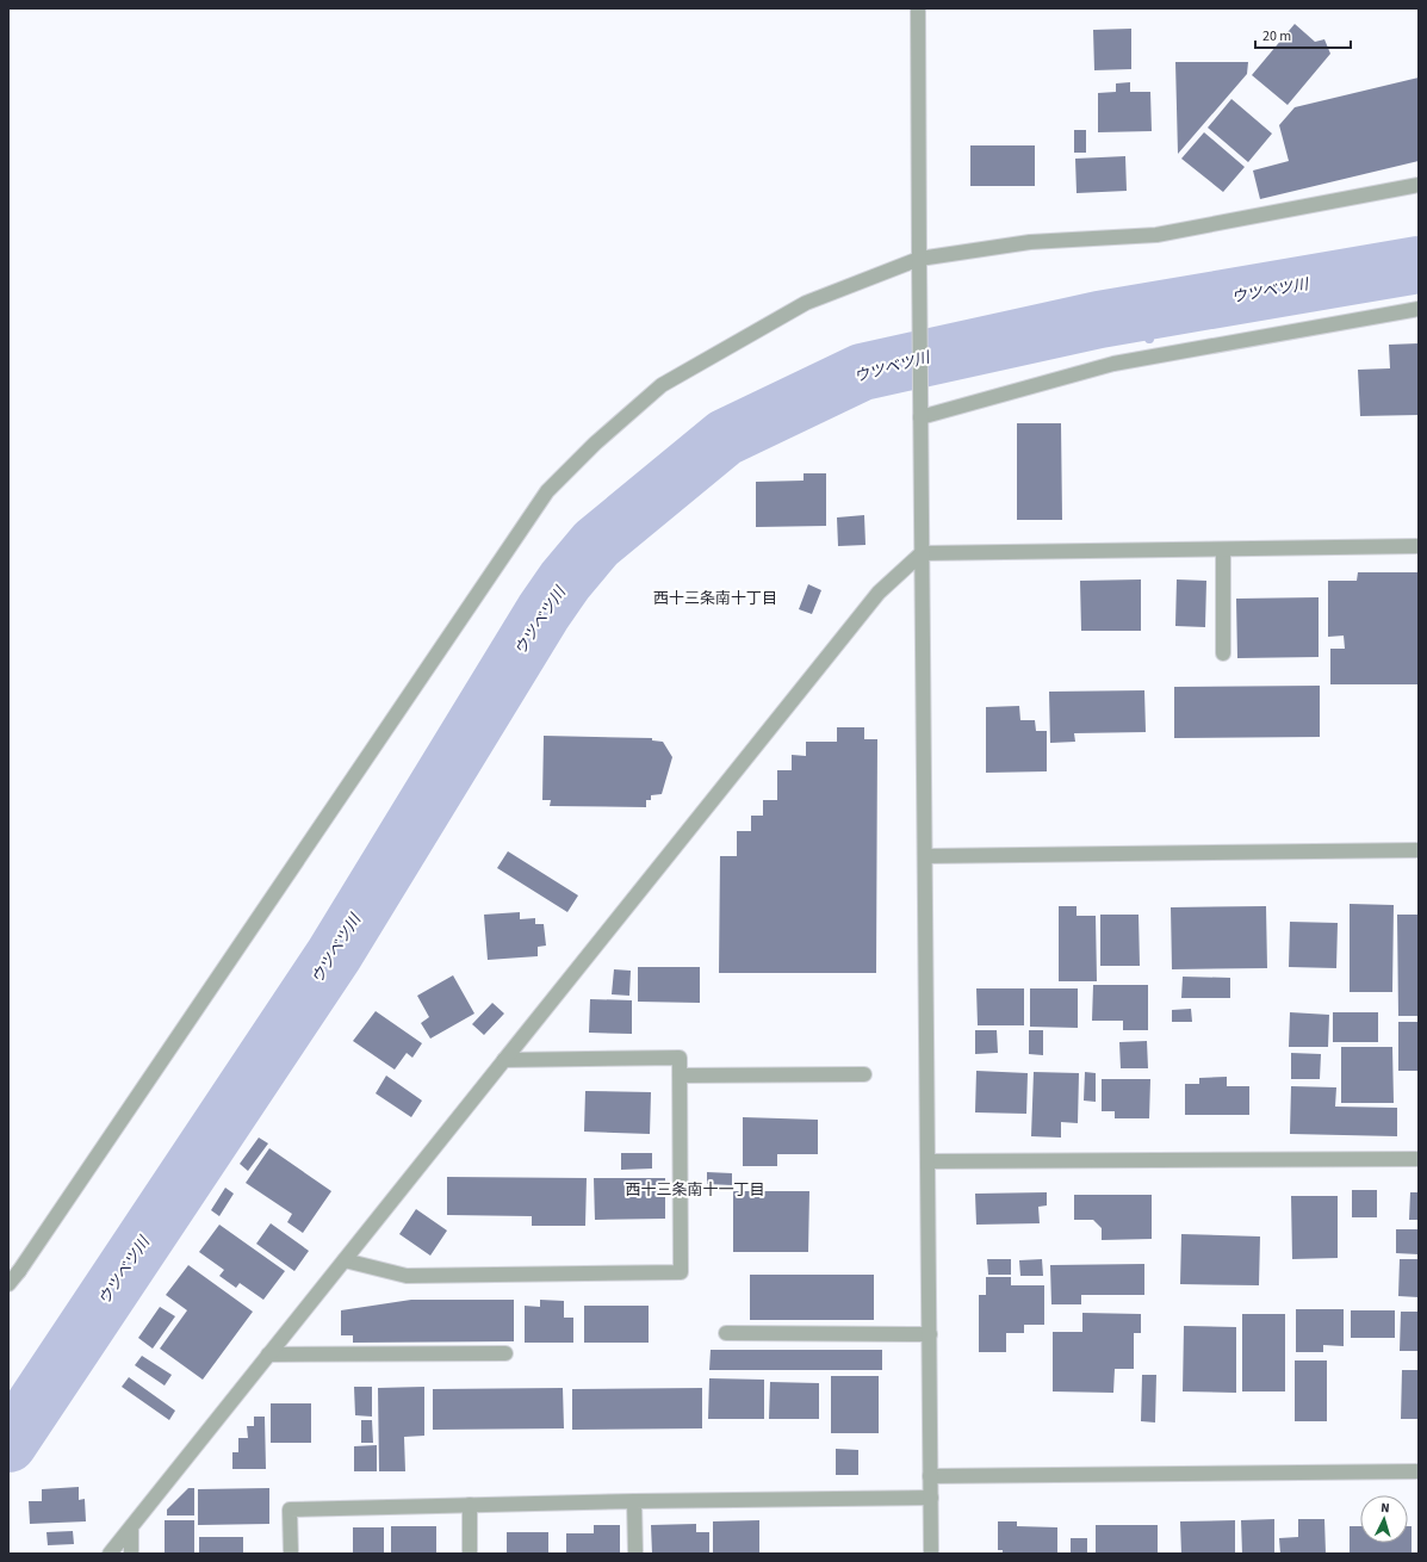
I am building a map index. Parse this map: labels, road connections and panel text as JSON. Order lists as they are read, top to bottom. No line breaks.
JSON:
{"districts":["西十三条南十丁目","西十三条南十一丁目"],"water":["ウツベツ川"],"scale_bar":"20 m","north":"top"}
